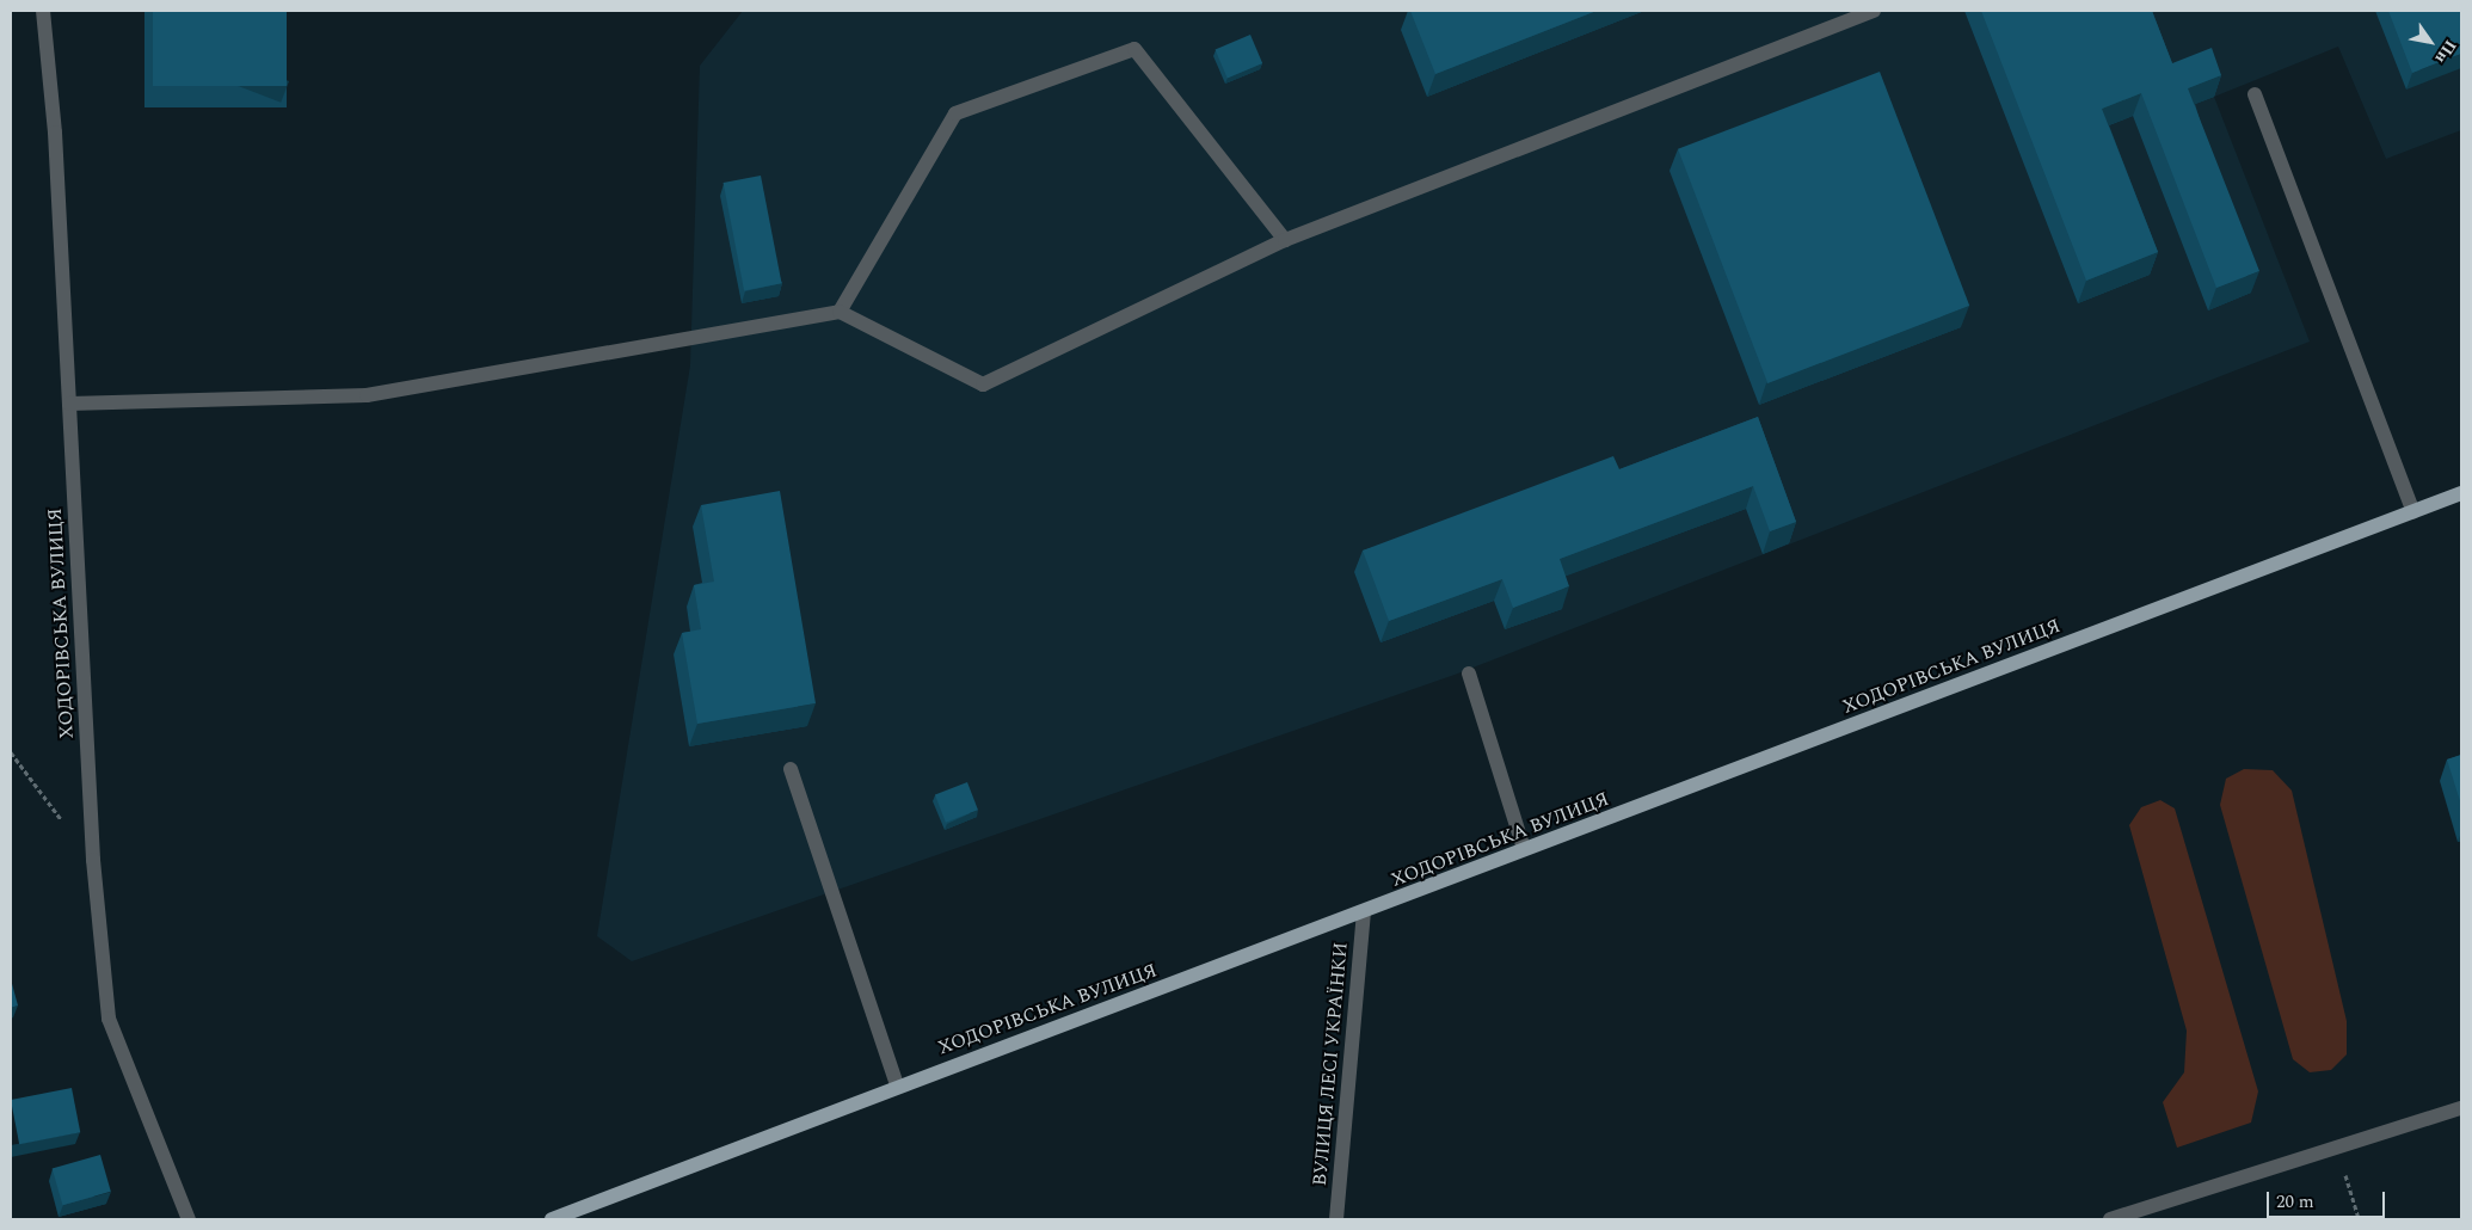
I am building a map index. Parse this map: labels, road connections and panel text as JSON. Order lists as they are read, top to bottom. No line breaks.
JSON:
{"streets":{"main road":["ХОДОРІВСЬКА ВУЛИЦЯ"],"street":["ВУЛИЦЯ ЛЕСІ УКРАЇНКИ"]},"crossings":[["ХОДОРІВСЬКА ВУЛИЦЯ","ВУЛИЦЯ ЛЕСІ УКРАЇНКИ"]],"scale_bar":"20 m","north":"bottom right"}
